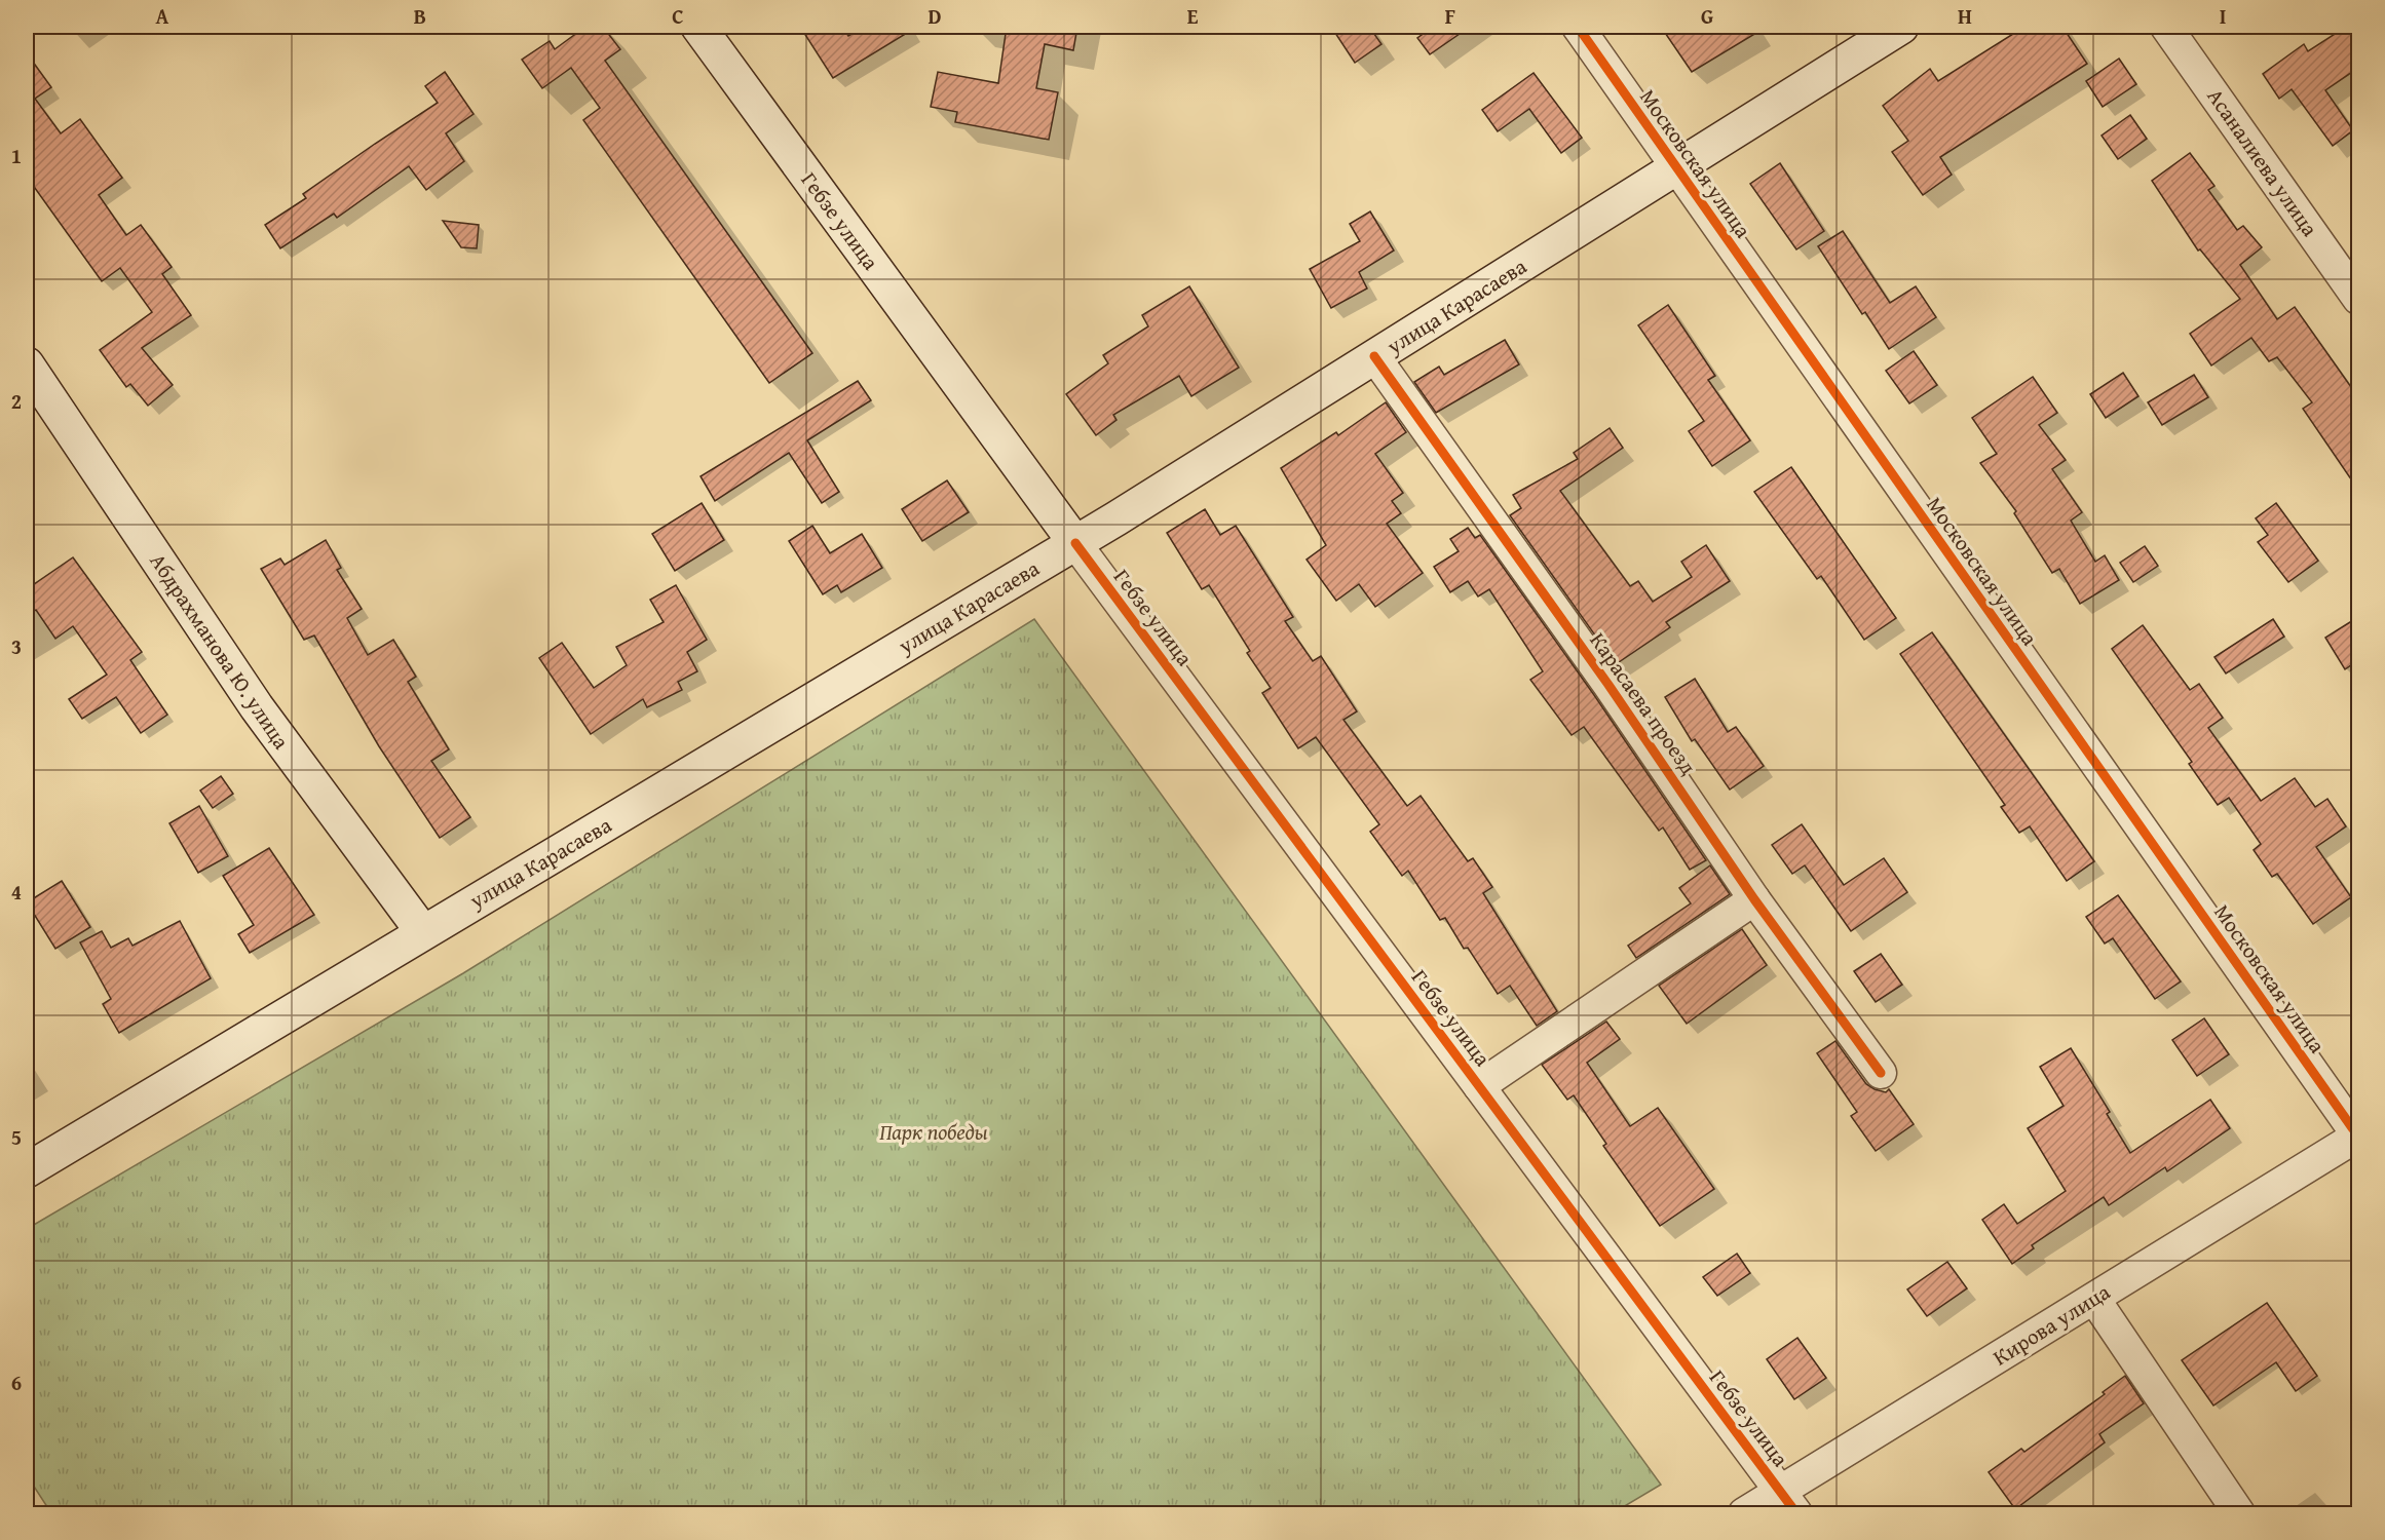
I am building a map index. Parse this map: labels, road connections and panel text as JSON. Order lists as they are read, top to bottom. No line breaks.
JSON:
{"streets":{"main road":["Гебзе улица","улица Карасаева","Абдрахманова Ю. улица"],"street":["Асаналиева улица","Московская улица","Карасаева проезд","Кирова улица"]},"crossings":[["Московская улица","улица Карасаева"],["Московская улица","Кирова улица"],["Гебзе улица","улица Карасаева"],["Гебзе улица","Кирова улица"],["улица Карасаева","Абдрахманова Ю. улица"],["улица Карасаева","Карасаева проезд"]],"parks":["Парк победы"],"grid":{"columns":["A","B","C","D","E","F","G","H","I"],"rows":["1","2","3","4","5","6"]}}
